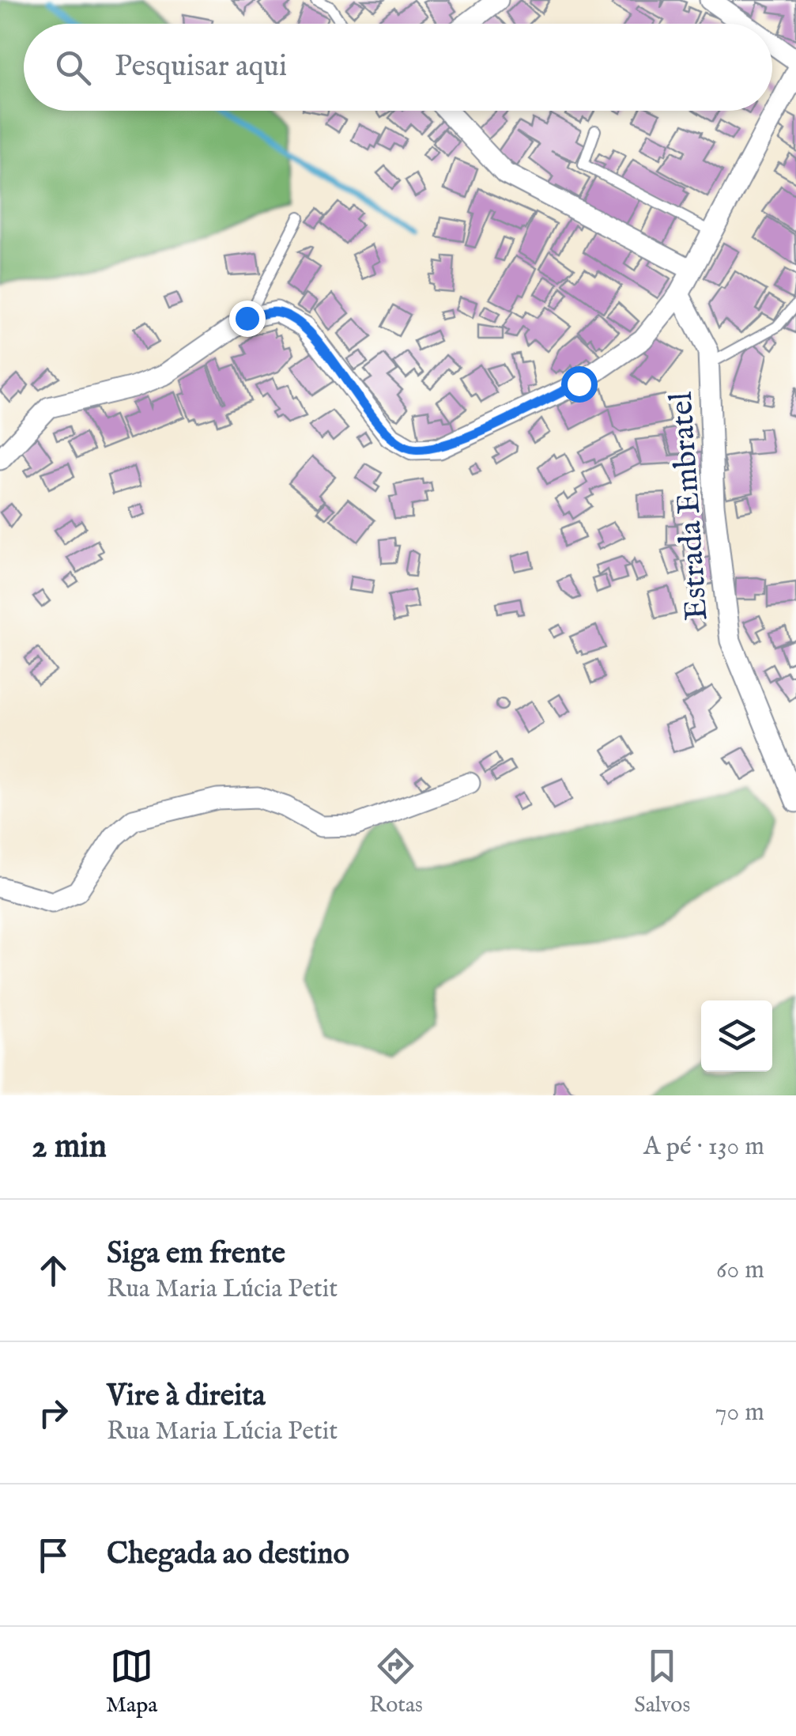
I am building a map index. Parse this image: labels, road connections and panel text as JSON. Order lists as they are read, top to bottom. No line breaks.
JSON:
{"streets":{"street":["Estrada Embratel"]},"page":{"search":"Pesquisar aqui","heading":["2 min","A pé · 130 m"],"list":[["Siga em frente","Rua Maria Lúcia Petit","60 m"],["Vire à direita","Rua Maria Lúcia Petit","70 m"],"Chegada ao destino"],"nav":["Mapa","Rotas","Salvos"]}}
